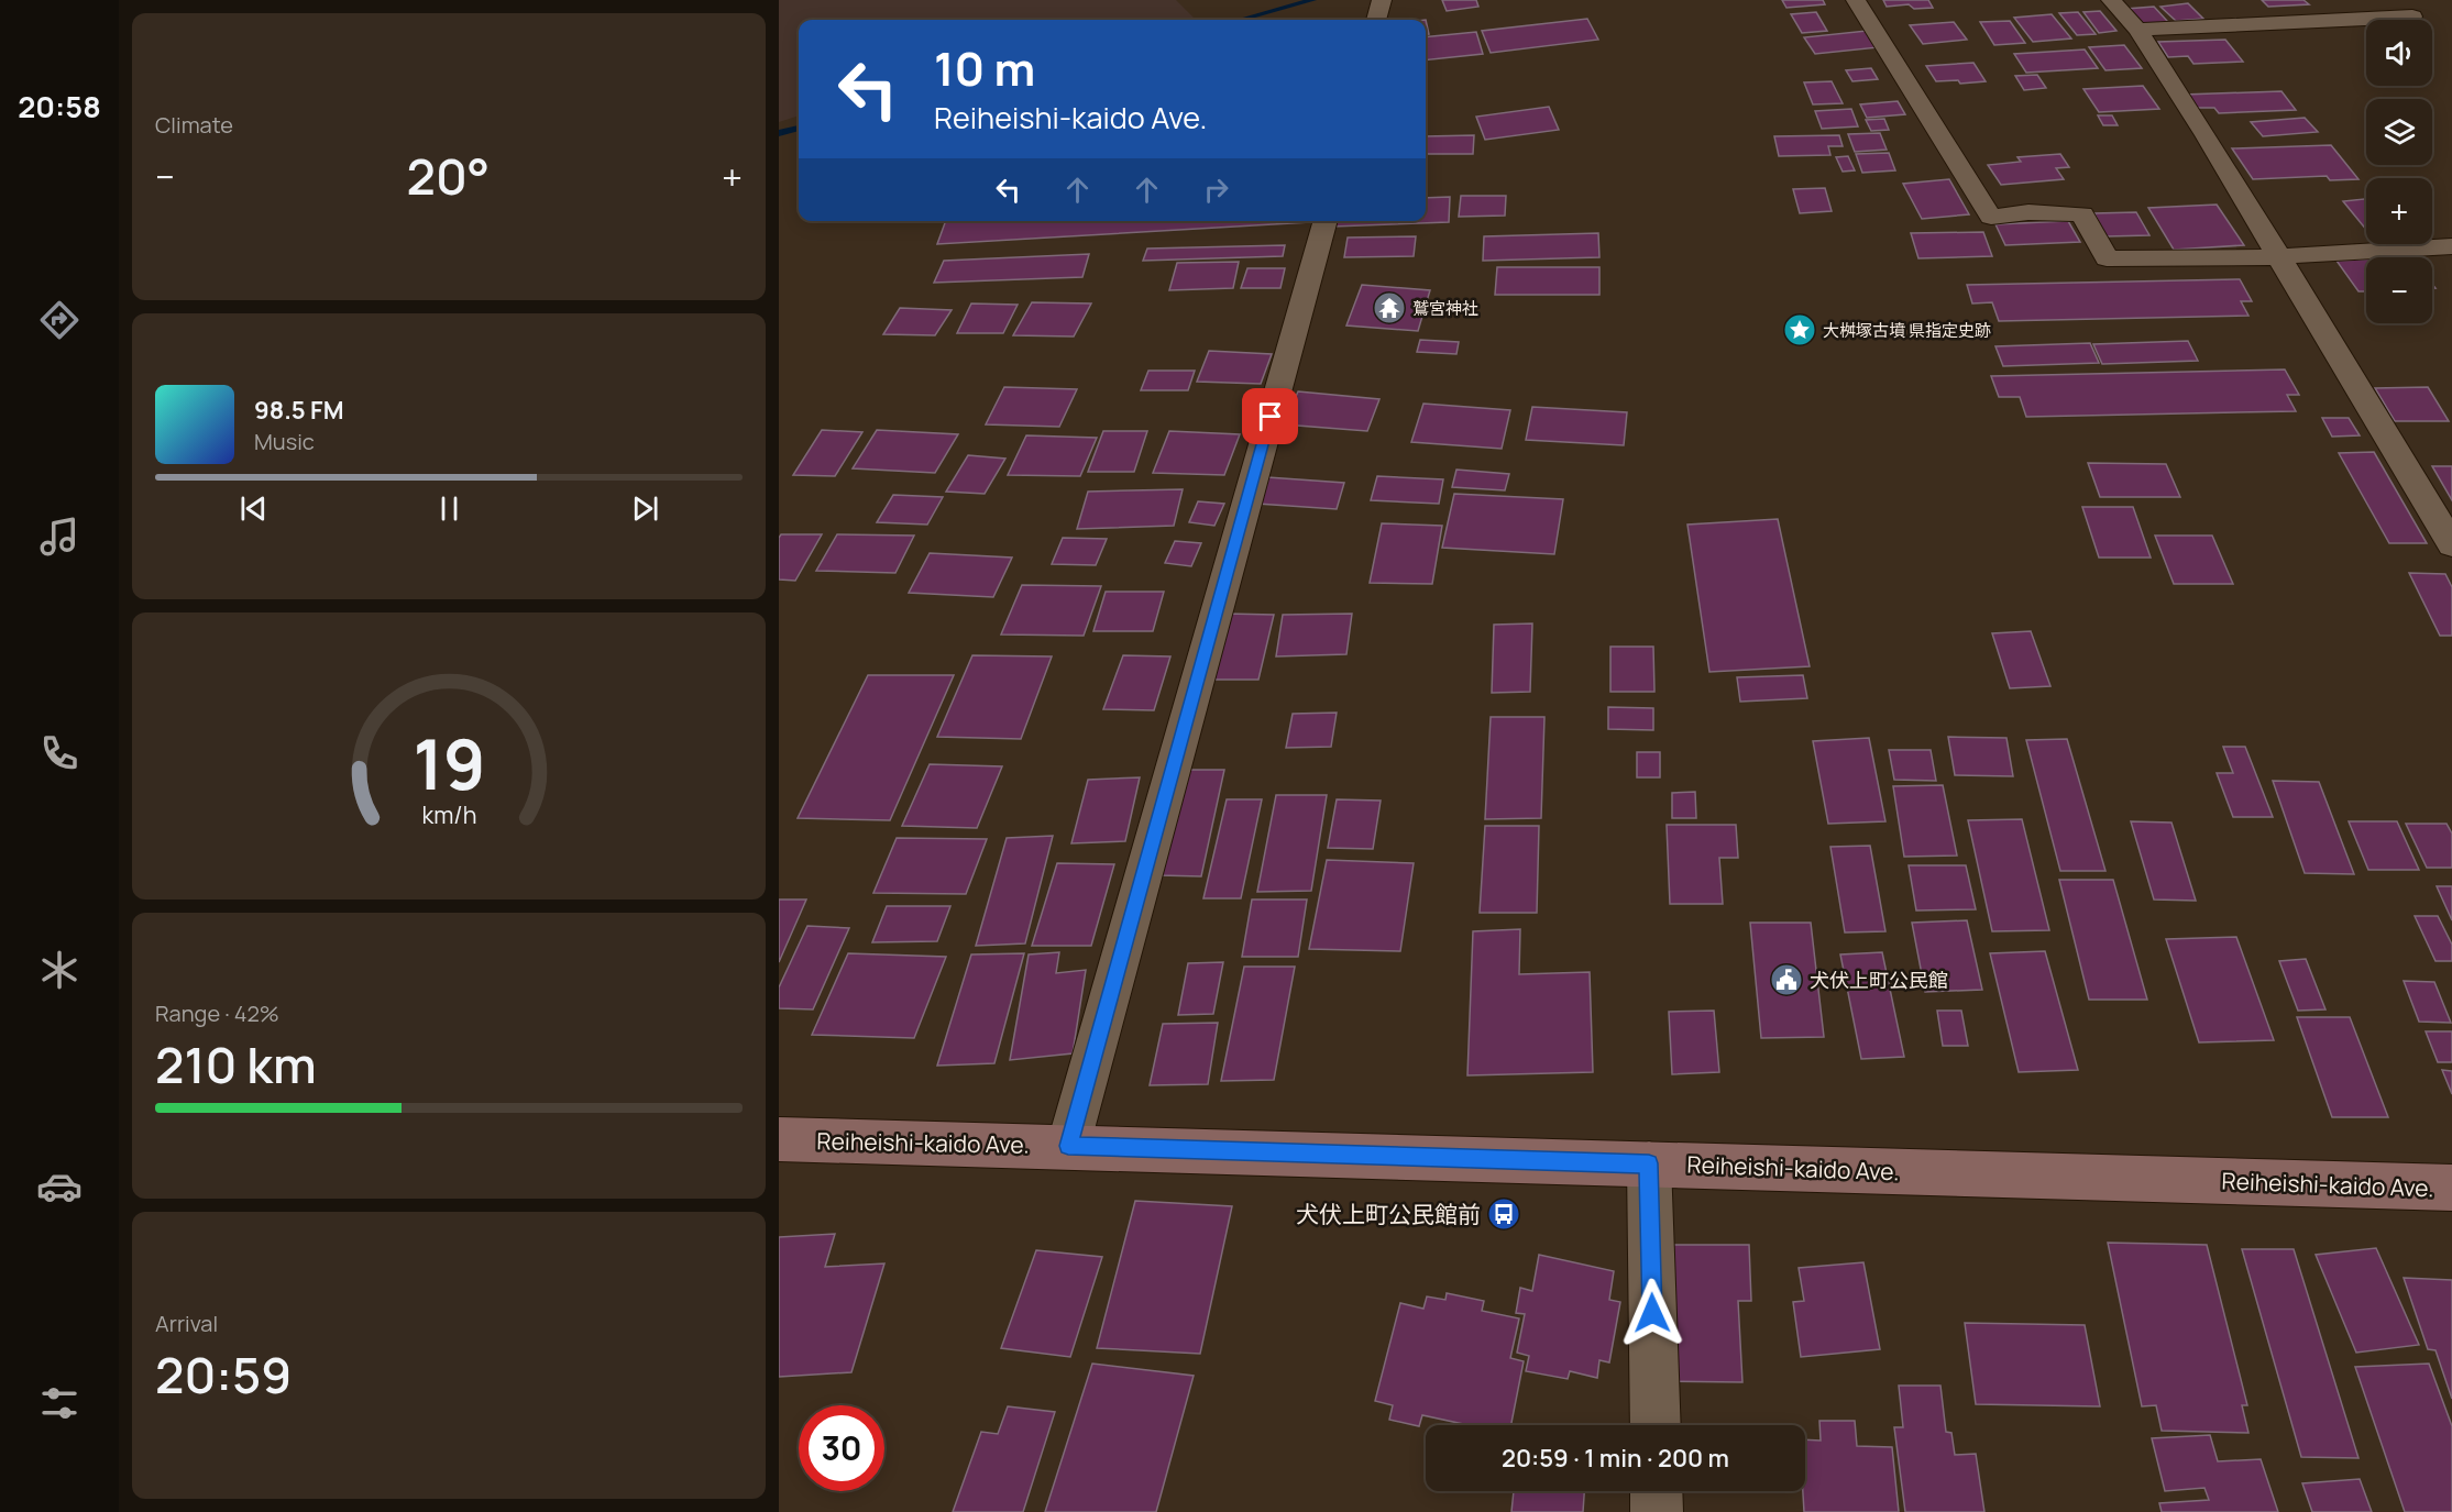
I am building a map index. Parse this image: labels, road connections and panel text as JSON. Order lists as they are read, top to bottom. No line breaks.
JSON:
{"streets":{"main road":["Reiheishi-kaido Ave."]},"places":{"temple":["鷲宮神社"],"place":["大桝塚古墳 県指定史跡"],"public building":["犬伏上町公民館"],"bus stop":["犬伏上町公民館前"]},"page":{"tabs":"20:58","tile":["Climate",["Range · 42%","210 km"],["Arrival","20:59"]],"map_buttons":["+","−"],"turn":["10 m","Reiheishi-kaido Ave."],"heat":["−","20°","+"],"song":["98.5 FM","Music"],"limit":"30","trip":"20:59 · 1 min · 200 m","gauge":["19","km/h"]}}
